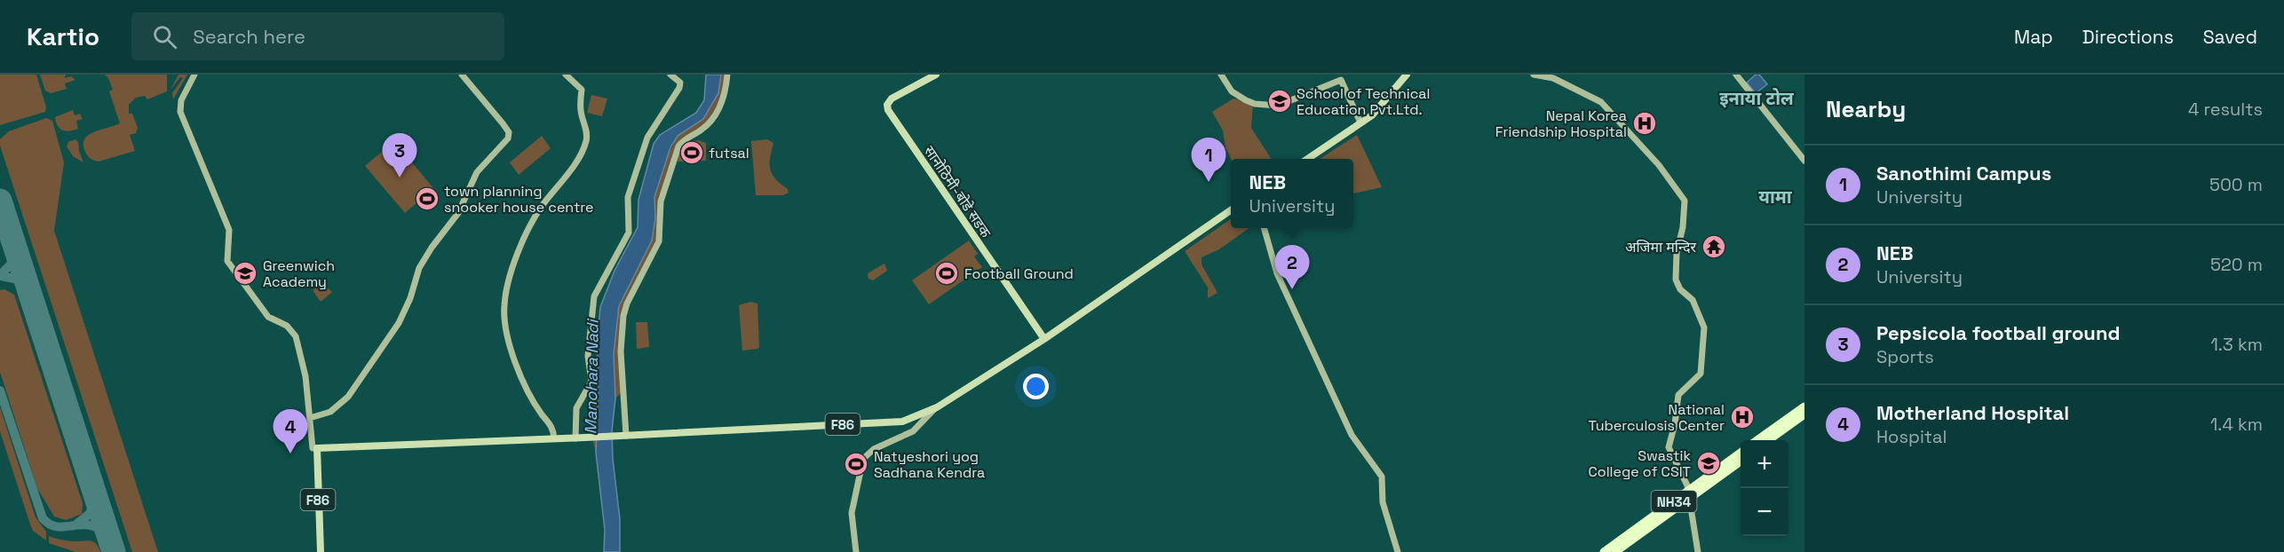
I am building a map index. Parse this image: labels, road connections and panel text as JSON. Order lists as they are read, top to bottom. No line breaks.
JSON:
{"streets":{"highway":["NH34"],"main road":["सानोठिमी-बोडे सडक","F86"]},"crossings":[["सानोठिमी-बोडे सडक","F86"]],"districts":["इनाया टोल","यामा"],"water":["Manohara Nadi"],"places":{"school or university":["School of Technical Education Pvt.Ltd.","Greenwich Academy","Swastik College of CSIT"],"hospital":["Nepal Korea Friendship Hospital","National Tuberculosis Center"],"sports":["futsal","town planning snooker house centre","Football Ground","Natyeshori yog Sadhana Kendra"],"temple":["अजिमा मन्दिर"]},"page":{"header":"Kartio","search":"Search here","nav":["Map","Directions","Saved"],"heading":["Nearby","4 results"],"pins":["3","1","2","4"],"list":[{"mark":"1","name":"Sanothimi Campus","note":"University","value":"500 m"},{"mark":"2","name":"NEB","note":"University","value":"520 m"},{"mark":"3","name":"Pepsicola football ground","note":"Sports","value":"1.3 km"},{"mark":"4","name":"Motherland Hospital","note":"Hospital","value":"1.4 km"}],"popup":["NEB","University"],"map_buttons":["+","−"]}}
